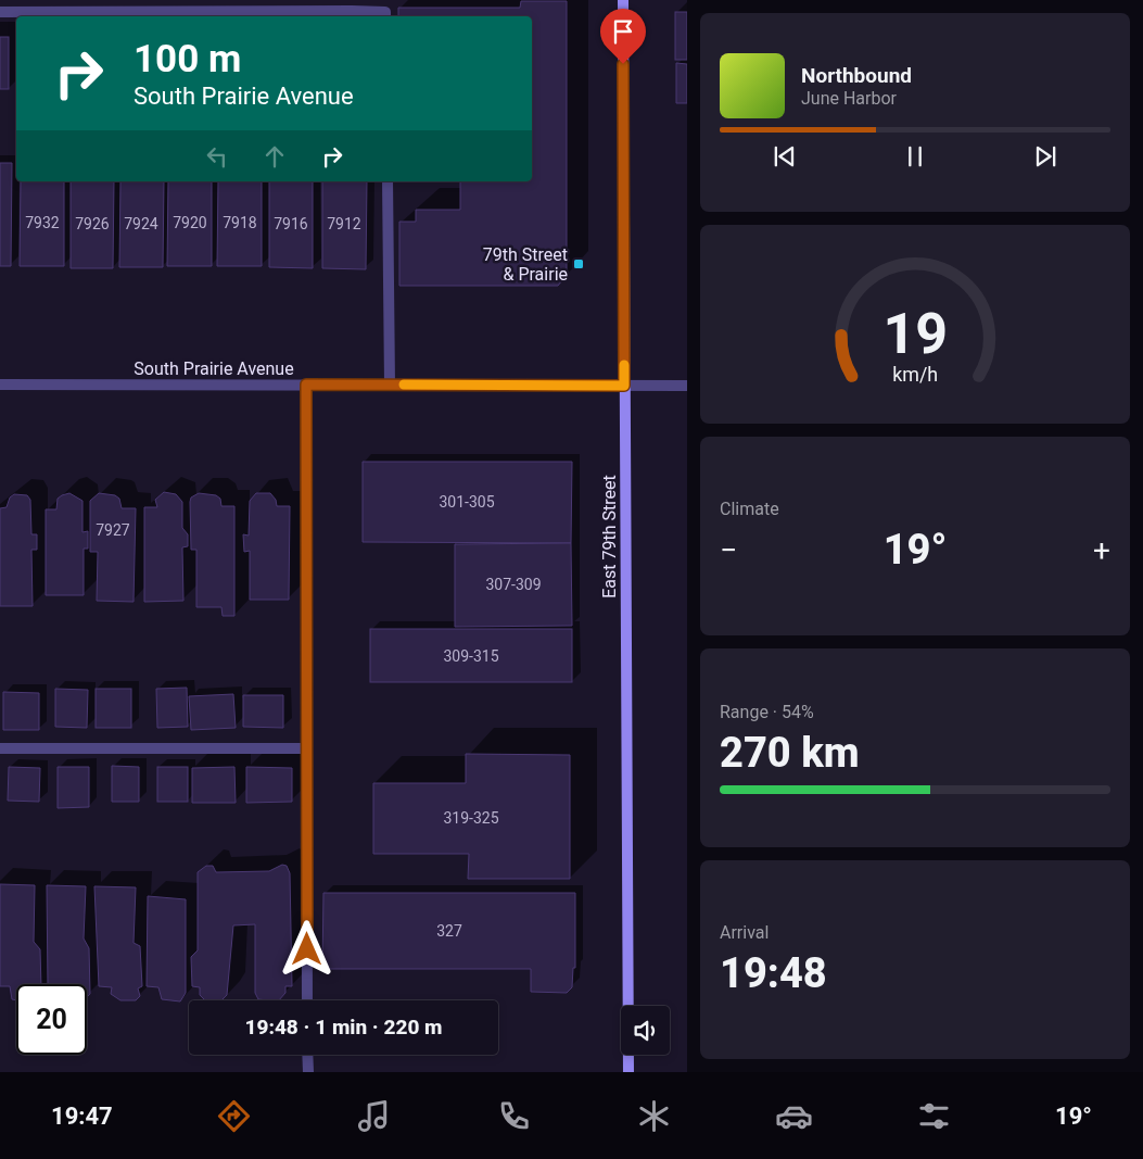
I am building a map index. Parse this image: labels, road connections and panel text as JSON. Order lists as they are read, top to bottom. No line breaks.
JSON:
{"streets":{"main road":["East 79th Street"],"street":["South Prairie Avenue"]},"crossings":[["South Prairie Avenue","East 79th Street"]],"places":{"transit":["79th Street & Prairie"]},"house_numbers":["7932","7920","7918","7926","7924","7916","7912","301-305","7927","307-309","309-315","319-325","327"],"page":{"turn":["100 m","South Prairie Avenue"],"song":["Northbound","June Harbor"],"tile":["Climate",["Range · 54%","270 km"],["Arrival","19:48"]],"heat":["−","19°","+"],"limit":"20","trip":"19:48 · 1 min · 220 m","tabs":["19:47","19°"],"gauge":["19","km/h"]}}
